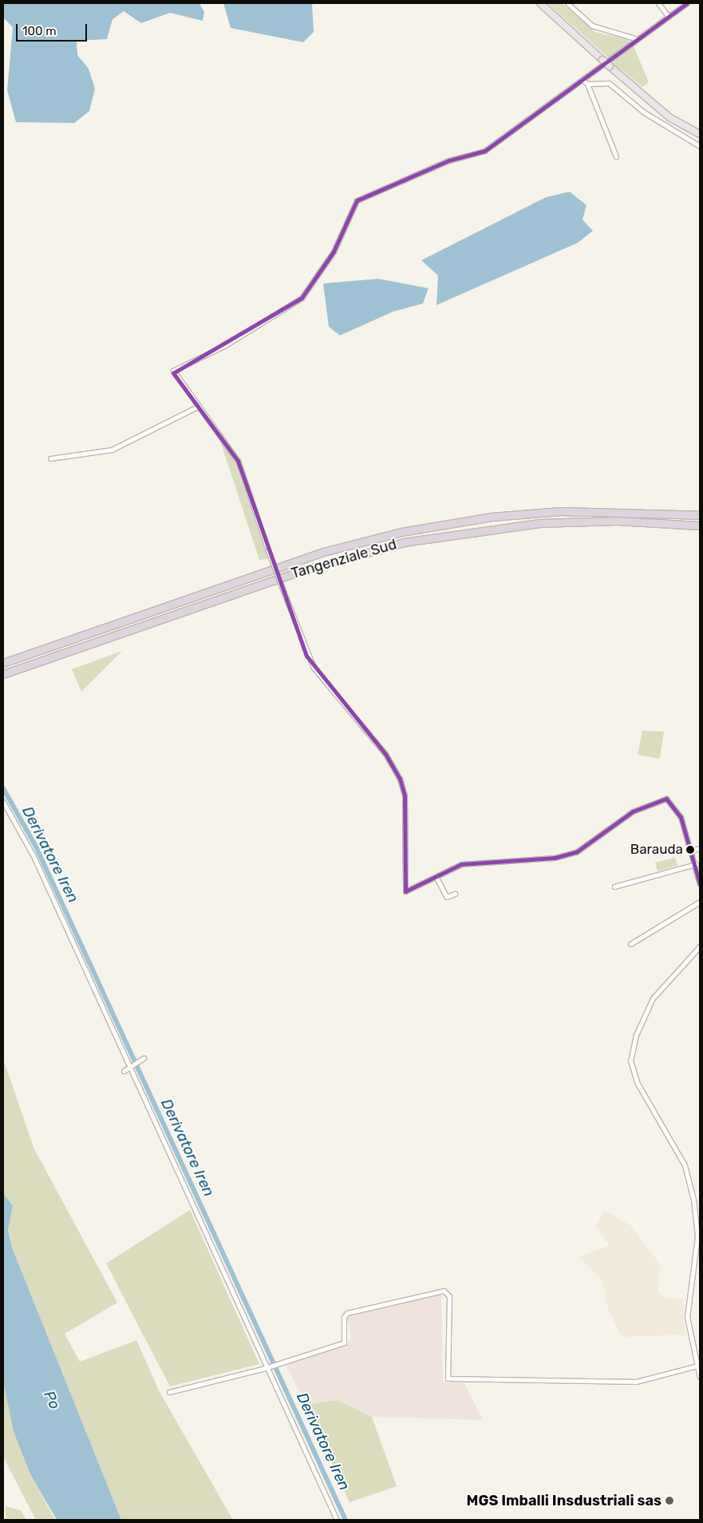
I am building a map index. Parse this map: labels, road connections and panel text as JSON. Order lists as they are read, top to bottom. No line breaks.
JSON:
{"streets":{"highway":["Tangenziale Sud"]},"water":["Derivatore Iren","Po"],"places":["Barauda","MGS Imballi Insdustriali sas"],"scale_bar":"100 m"}
